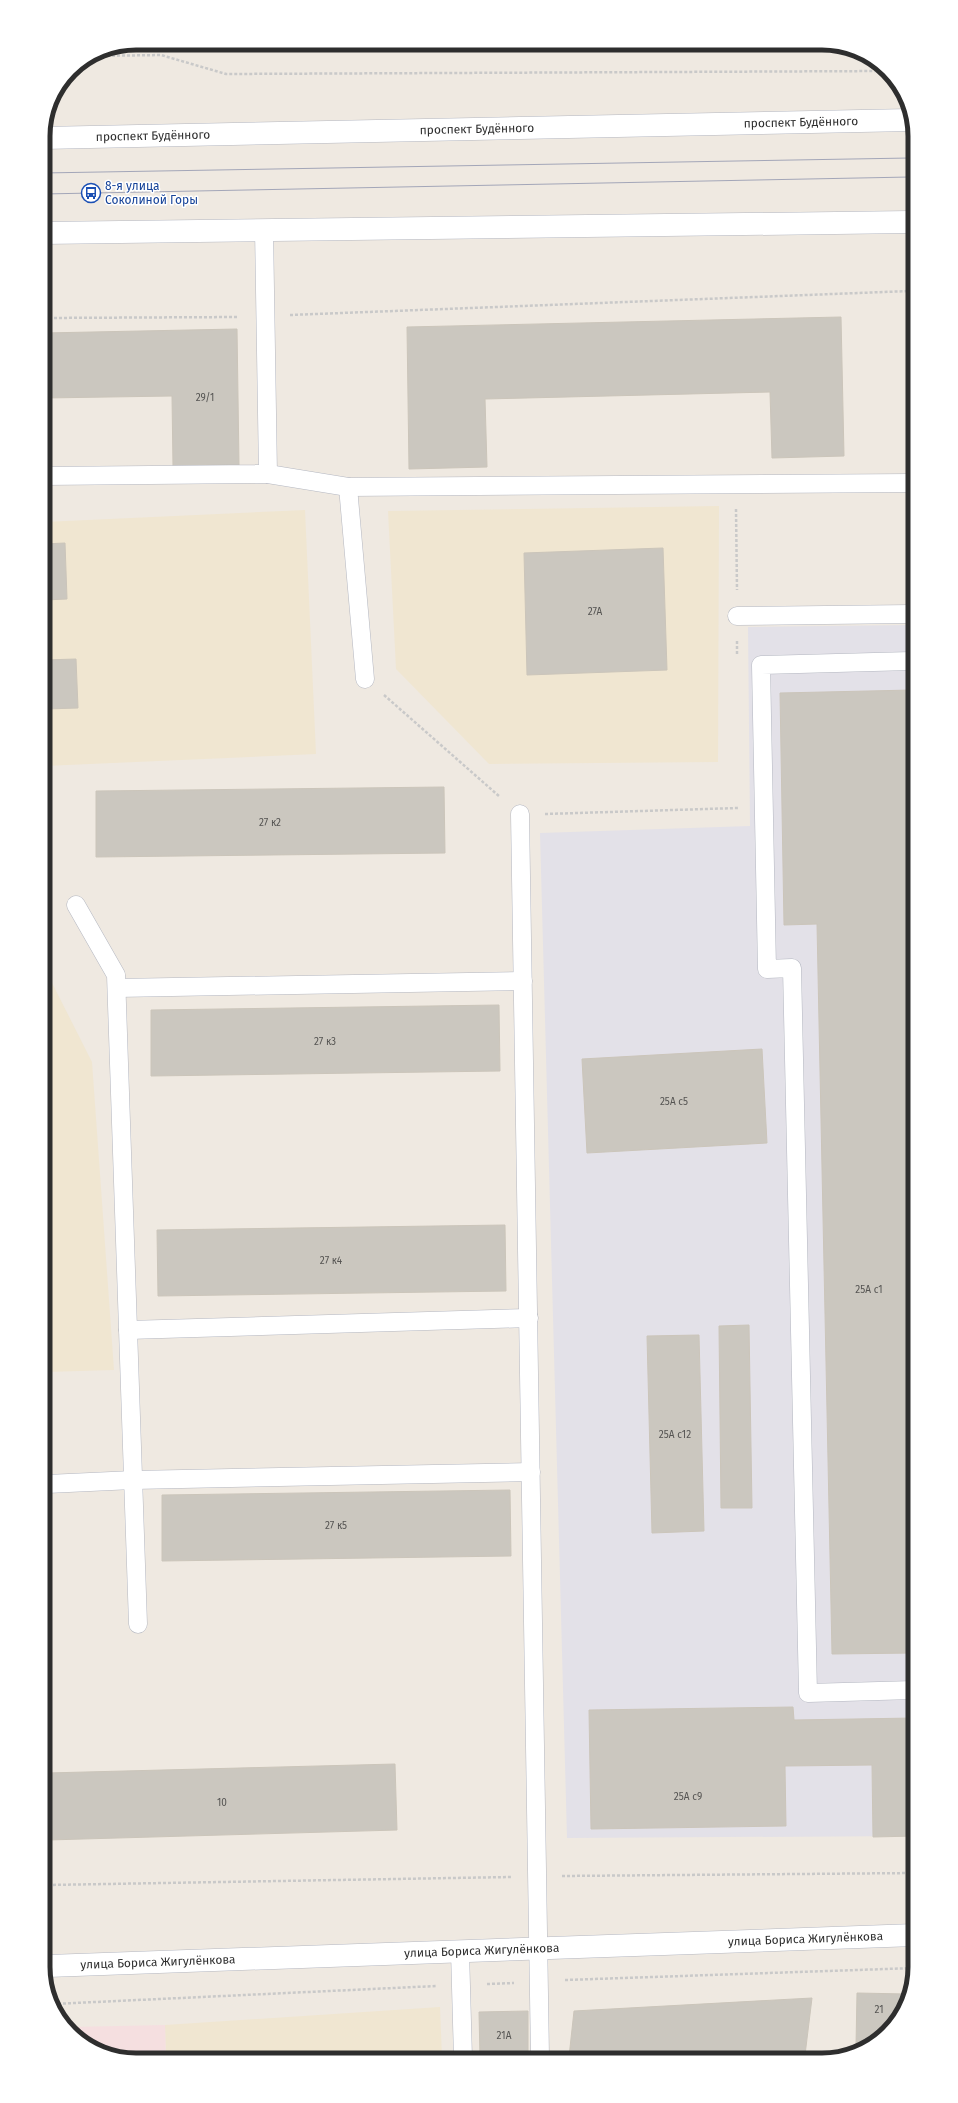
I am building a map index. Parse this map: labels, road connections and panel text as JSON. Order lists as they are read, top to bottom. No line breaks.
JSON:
{"streets":{"main road":["проспект Будённого","улица Бориса Жигулёнкова"]},"places":{"bus stop":["8-я улица Соколиной Горы"]},"house_numbers":["29/1","27А","27 к2","27 к3","25А с5","27 к4","25А с1","25A c12","27 к5","25A c9","10","21","21А"]}
